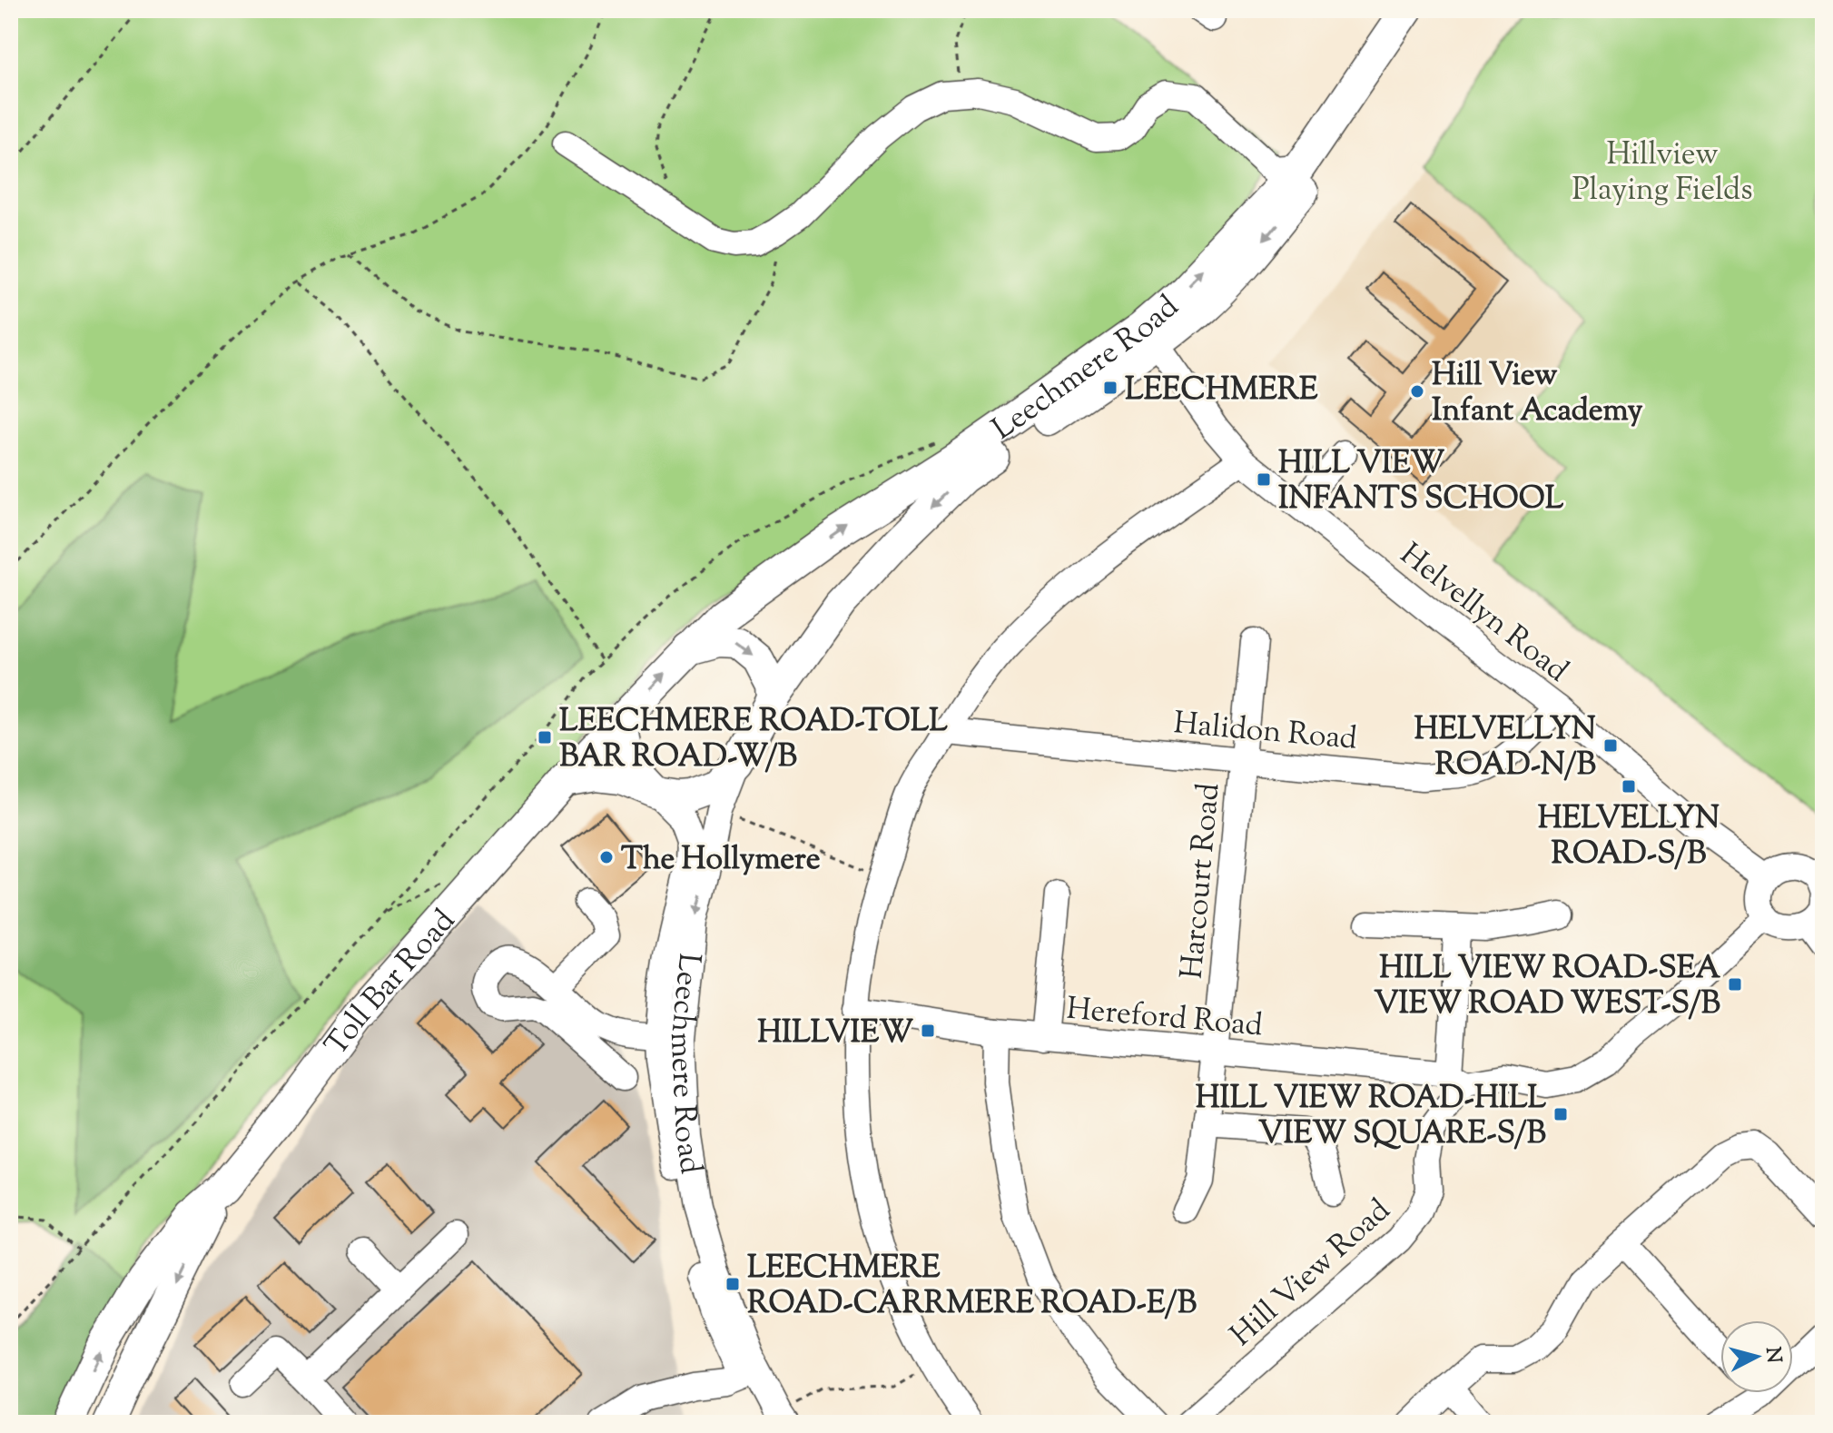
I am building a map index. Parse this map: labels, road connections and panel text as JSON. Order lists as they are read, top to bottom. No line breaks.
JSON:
{"streets":{"main road":["Leechmere Road","Toll Bar Road"],"street":["Helvellyn Road","Halidon Road","Harcourt Road","Hereford Road","Hill View Road"]},"crossings":[["Leechmere Road","Helvellyn Road"],["Leechmere Road","Toll Bar Road"],["Helvellyn Road","Halidon Road"],["Halidon Road","Harcourt Road"],["Harcourt Road","Hereford Road"],["Hereford Road","Hill View Road"]],"parks":["Hillview Playing Fields"],"places":{"transit":["LEECHMERE","HILL VIEW INFANTS SCHOOL","LEECHMERE ROAD-TOLL BAR ROAD-W/B","HELVELLYN ROAD-N/B","HELVELLYN ROAD-S/B","HILL VIEW ROAD-SEA VIEW ROAD WEST-S/B","HILLVIEW","HILL VIEW ROAD-HILL VIEW SQUARE-S/B","LEECHMERE ROAD-CARRMERE ROAD-E/B"],"other":["Hill View Infant Academy","The Hollymere"]},"north":"right"}
